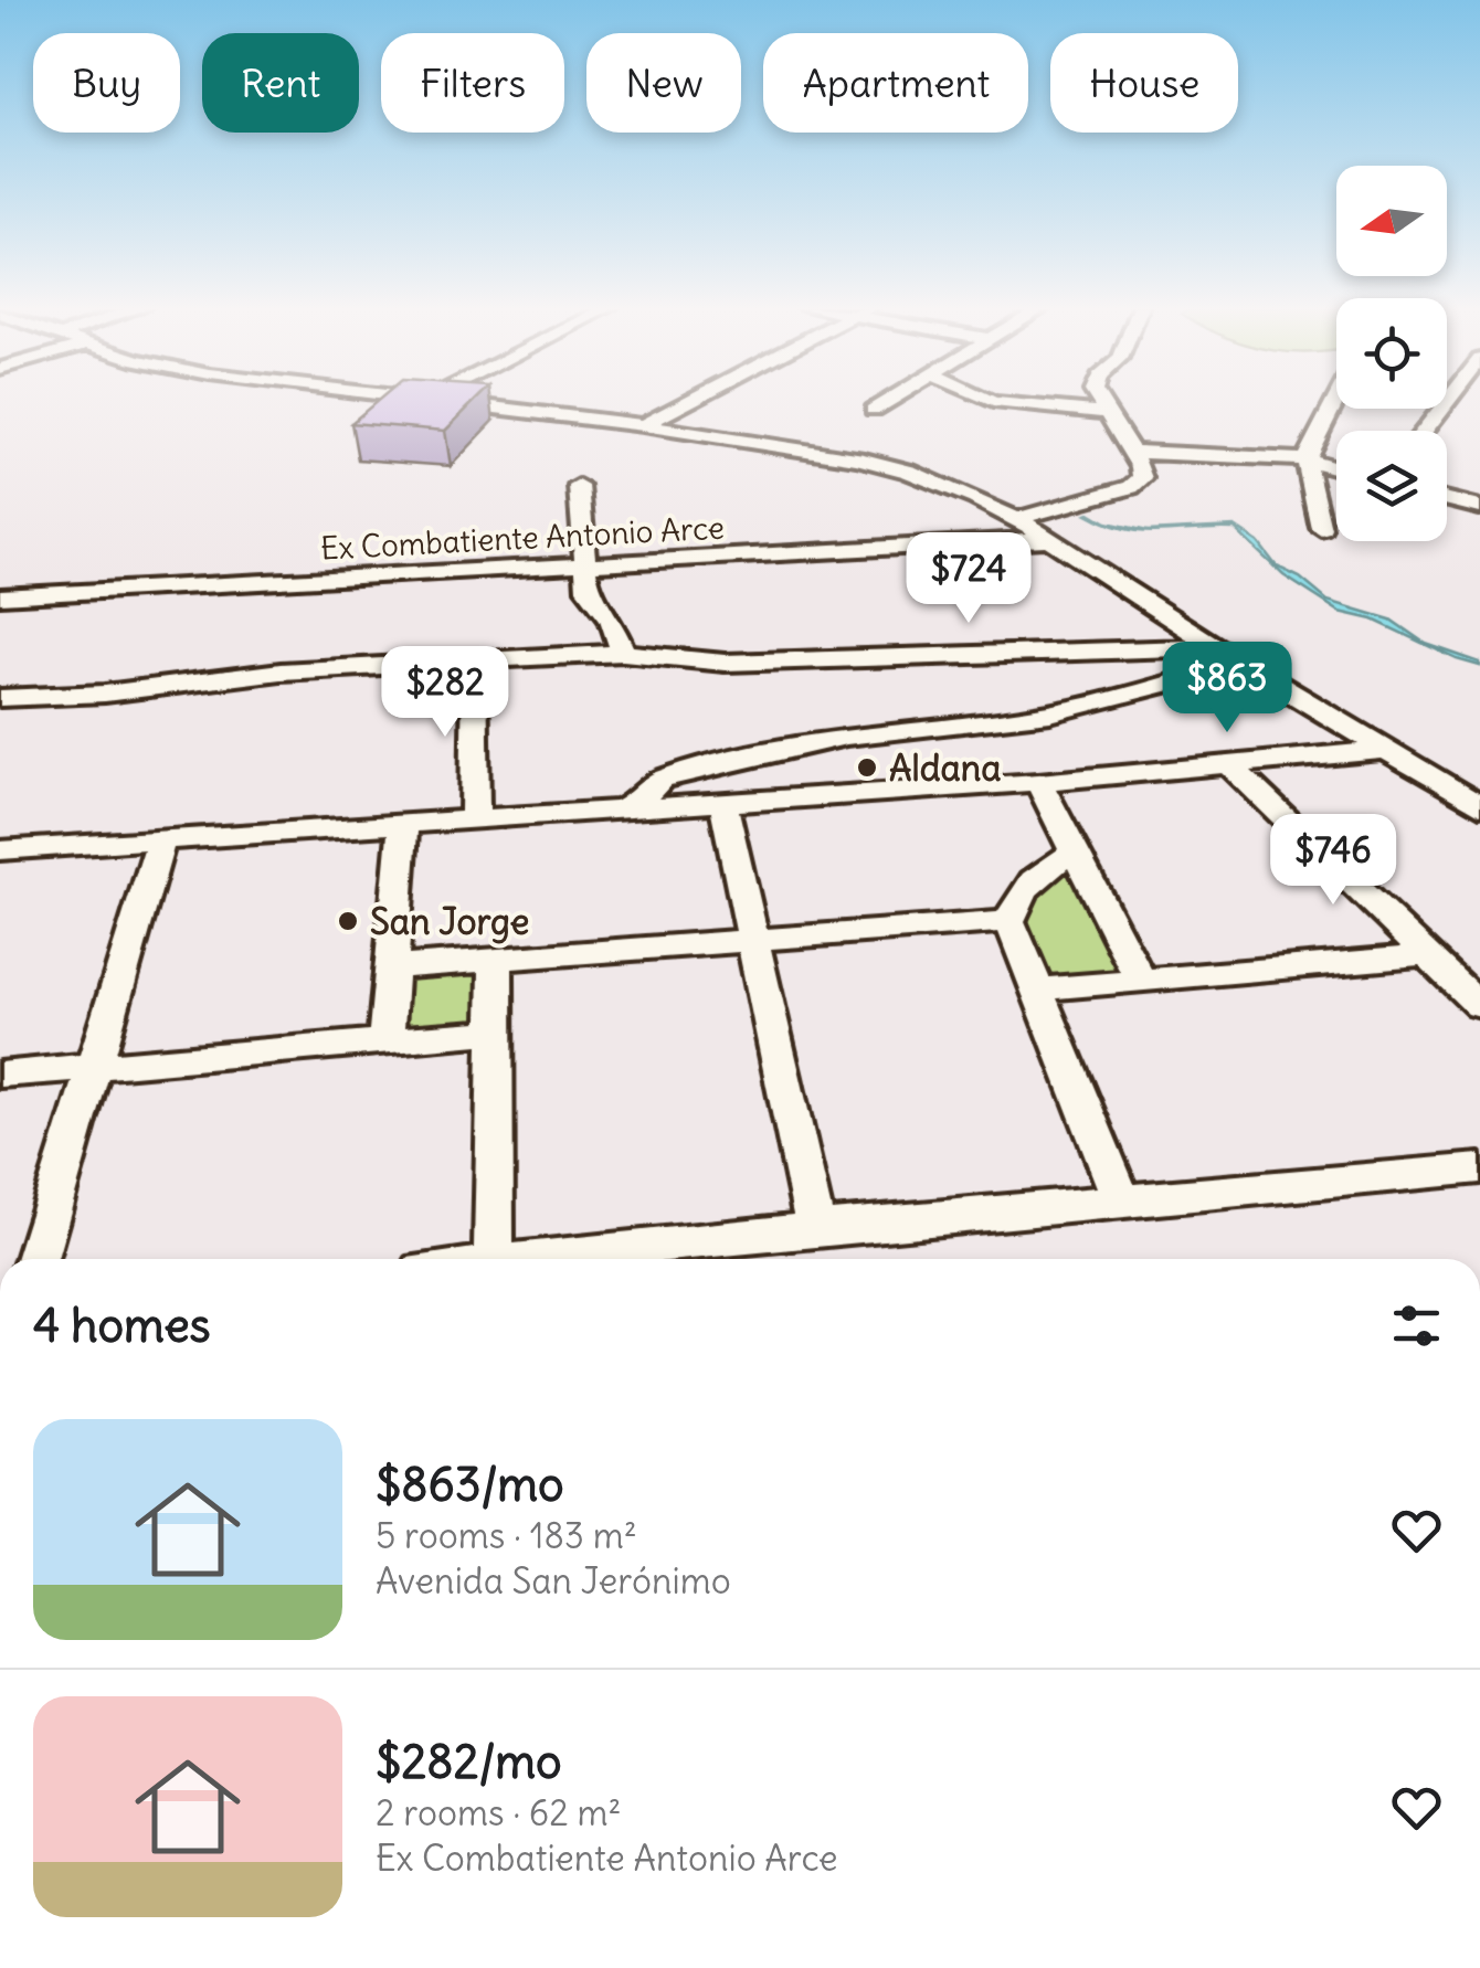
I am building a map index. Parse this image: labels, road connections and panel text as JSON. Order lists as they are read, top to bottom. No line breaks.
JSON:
{"streets":{"street":["Ex Combatiente Antonio Arce"]},"places":["Aldana","San Jorge"],"north":"left","page":{"chip":["Buy","Rent","Filters","New","Apartment","House"],"price":["$724","$863","$282","$746"],"heading":"4 homes","list":[{"name":"$863/mo","note":"5 rooms · 183 m² · Avenida San Jerónimo"},{"name":"$282/mo","note":"2 rooms · 62 m² · Ex Combatiente Antonio Arce"}]}}
